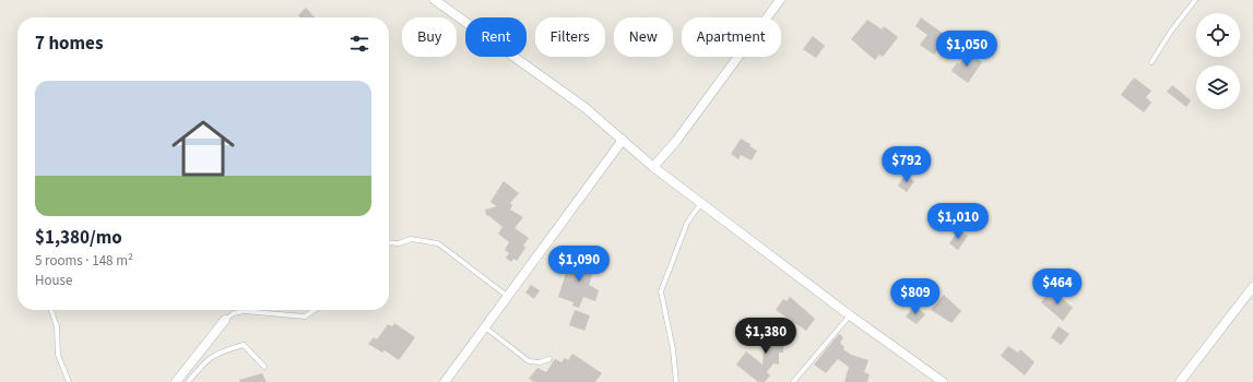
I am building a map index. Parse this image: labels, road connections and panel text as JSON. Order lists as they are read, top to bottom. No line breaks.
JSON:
{"page":{"chip":["Buy","Rent","Filters","New","Apartment"],"heading":"7 homes","price":["$1,050","$792","$1,010","$1,090","$464","$809","$1,380"],"list":[{"name":"$1,380/mo","note":"5 rooms · 148 m² · House"}]}}
